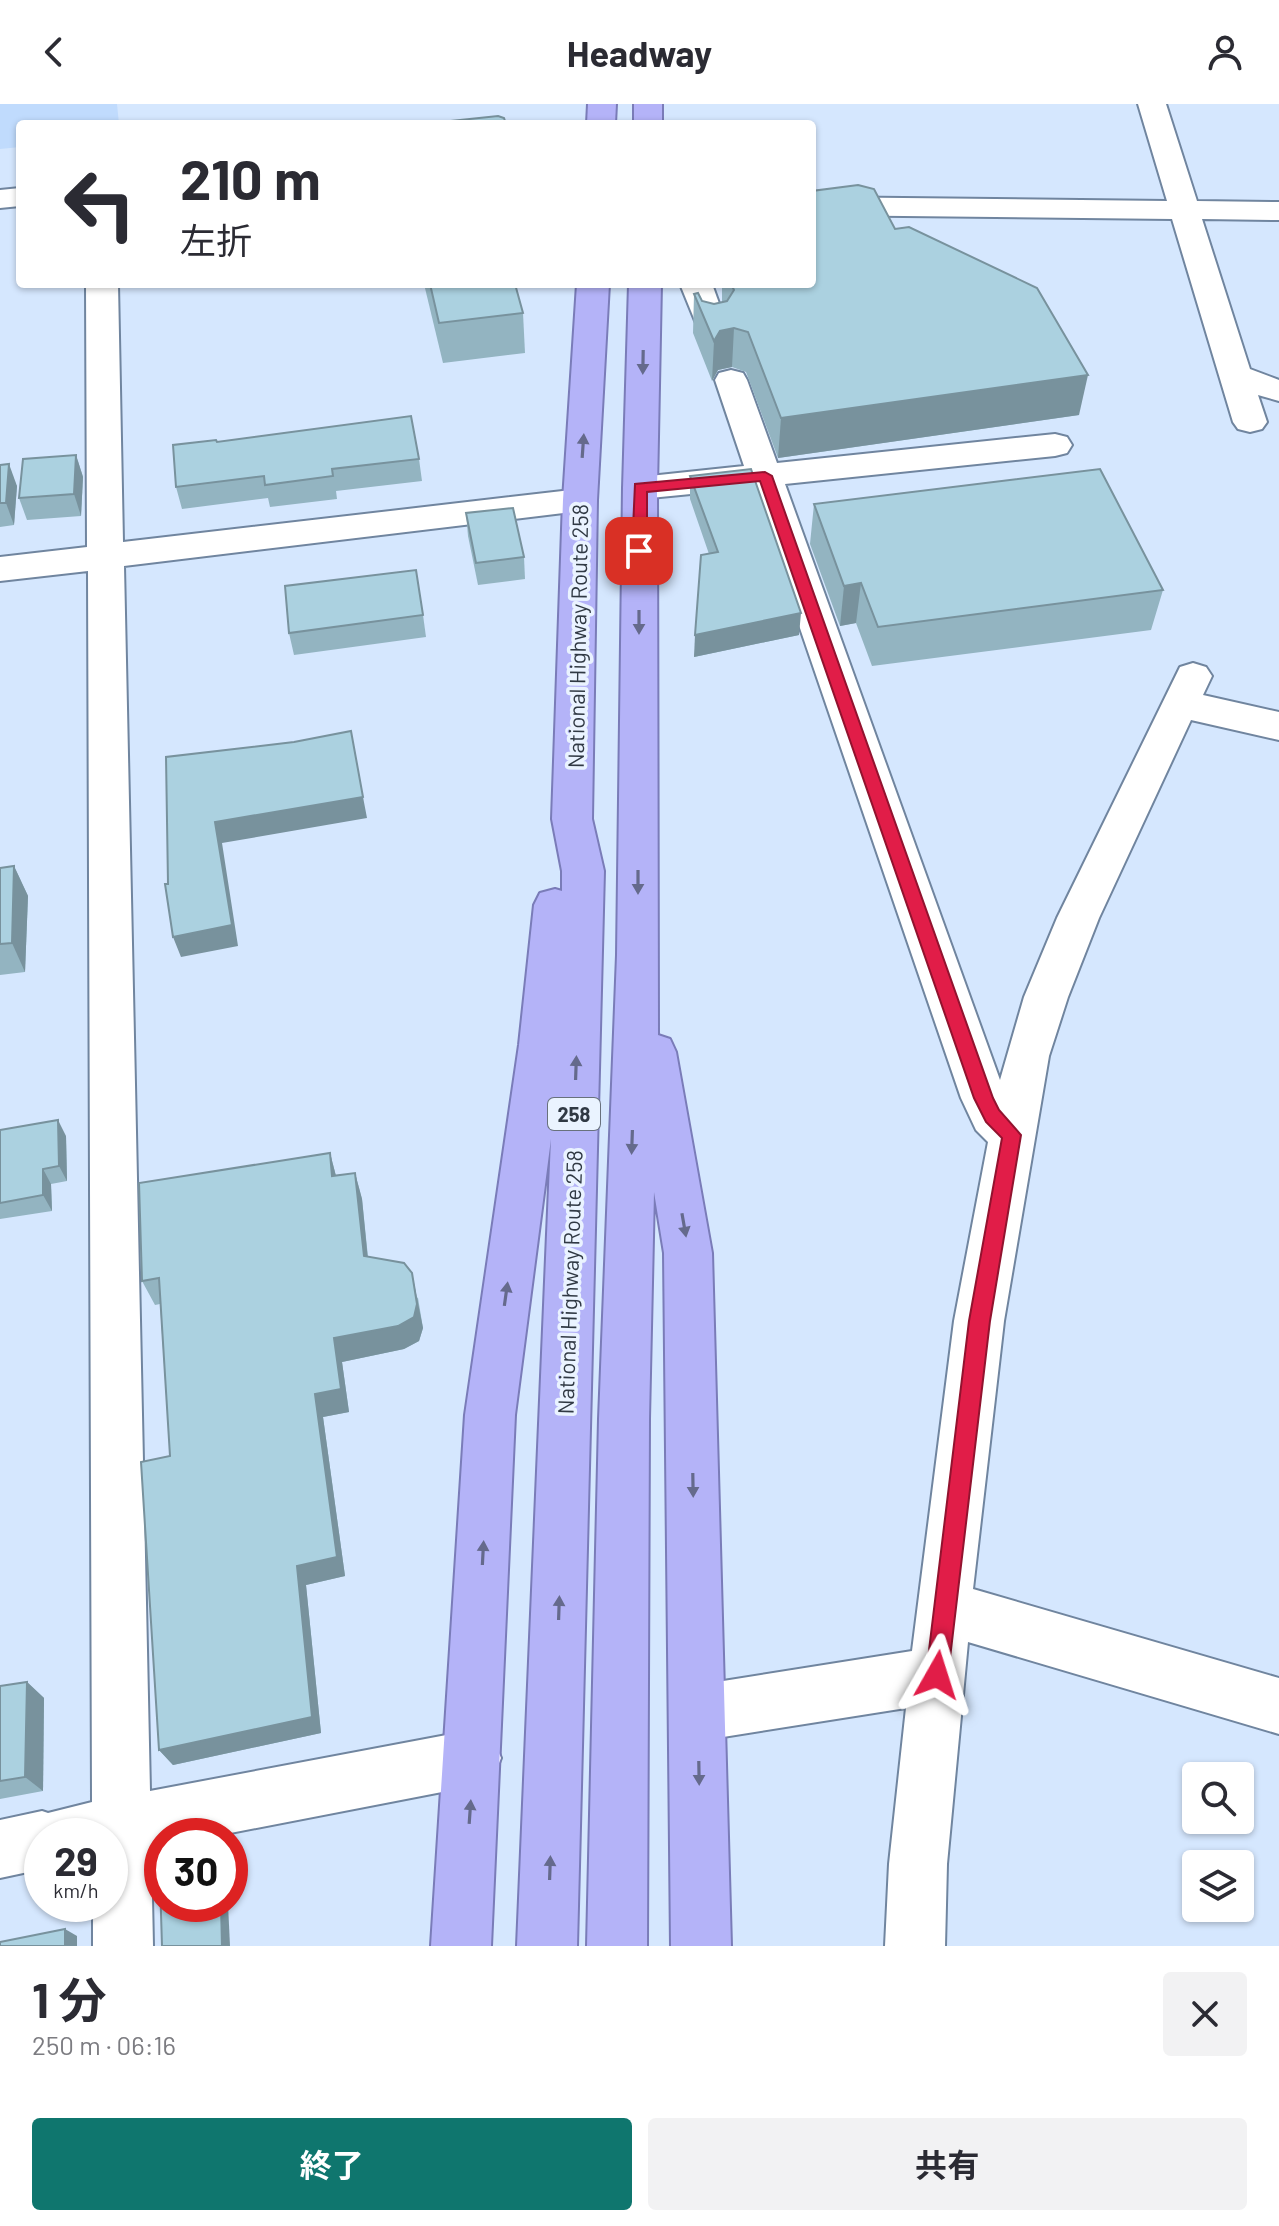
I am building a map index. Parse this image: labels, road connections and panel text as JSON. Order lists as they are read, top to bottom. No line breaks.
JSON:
{"streets":{"highway":["National Highway Route 258","258"]},"crossings":[["National Highway Route 258","258"]],"page":{"header":"Headway","turn":["210 m","左折"],"speed":"29 km/h","limit":"30","heading":["1 分","250 m · 06:16"],"buttons":["終了","共有"]}}
